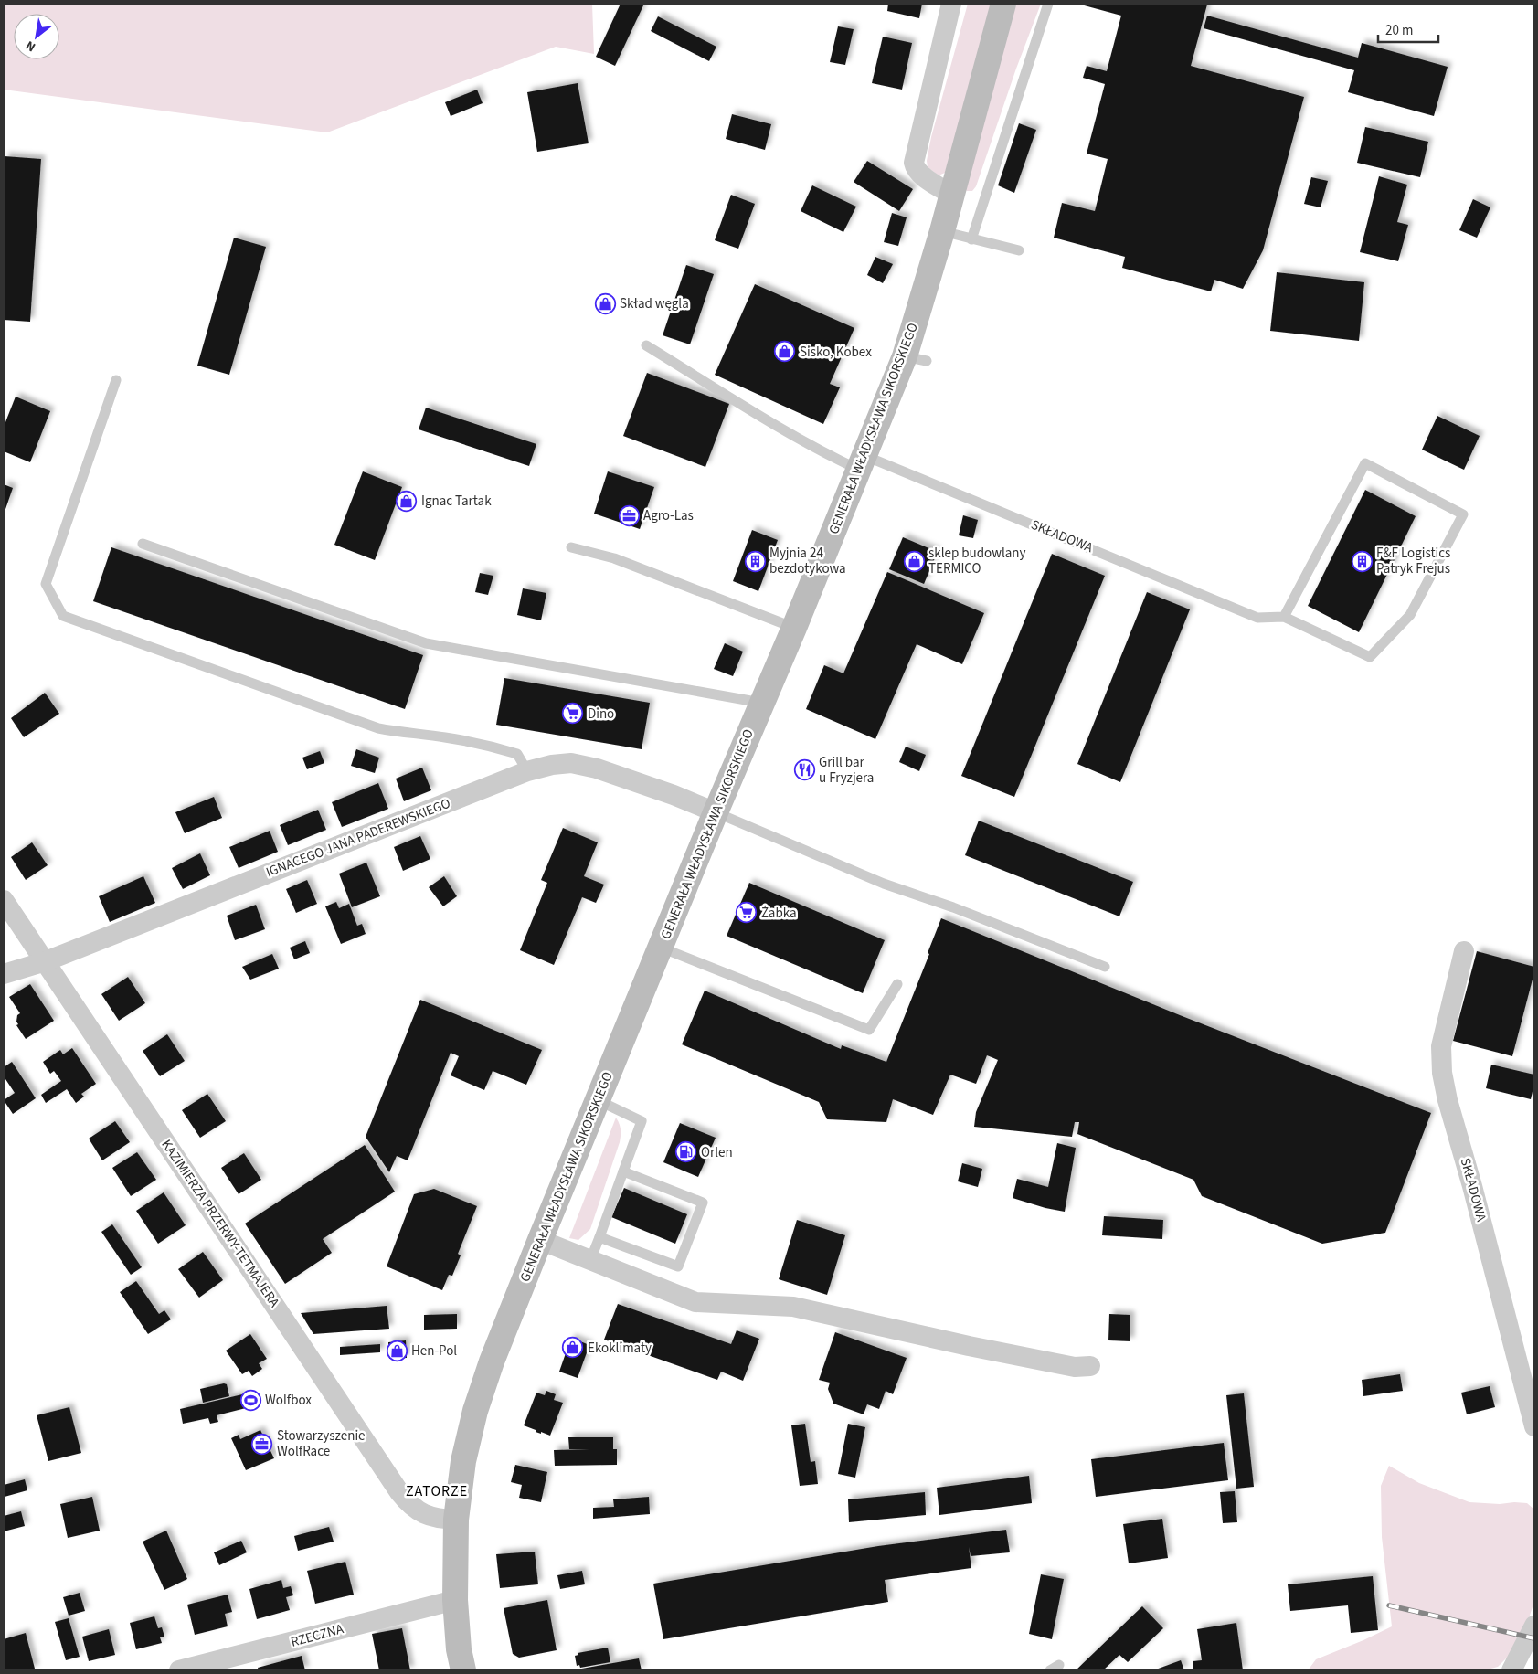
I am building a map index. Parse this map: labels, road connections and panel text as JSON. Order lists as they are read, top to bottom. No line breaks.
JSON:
{"streets":{"main road":["GENERAŁA WŁADYSŁAWA SIKORSKIEGO"],"street":["SKŁADOWA","IGNACEGO JANA PADEREWSKIEGO","KAZIMIERZA PRZERWY-TETMAJERA","RZECZNA"]},"crossings":[["GENERAŁA WŁADYSŁAWA SIKORSKIEGO","SKŁADOWA"],["GENERAŁA WŁADYSŁAWA SIKORSKIEGO","IGNACEGO JANA PADEREWSKIEGO"],["GENERAŁA WŁADYSŁAWA SIKORSKIEGO","KAZIMIERZA PRZERWY-TETMAJERA"],["GENERAŁA WŁADYSŁAWA SIKORSKIEGO","RZECZNA"],["IGNACEGO JANA PADEREWSKIEGO","KAZIMIERZA PRZERWY-TETMAJERA"]],"districts":["ZATORZE"],"places":{"shop":["Skład węgla","Sisko, Kobex","Ignac Tartak","sklep budowlany TERMICO","Ekoklimaty","Hen-Pol"],"office":["Agro-Las","Stowarzyszenie WolfRace"],"building":["Myjnia 24 bezdotykowa","F&F Logistics Patryk Frejus"],"supermarket":["Dino","Żabka"],"restaurant":["Grill bar u Fryzjera"],"fuel station":["Orlen"],"sports":["Wolfbox"]},"scale_bar":"20 m","north":"bottom left"}
